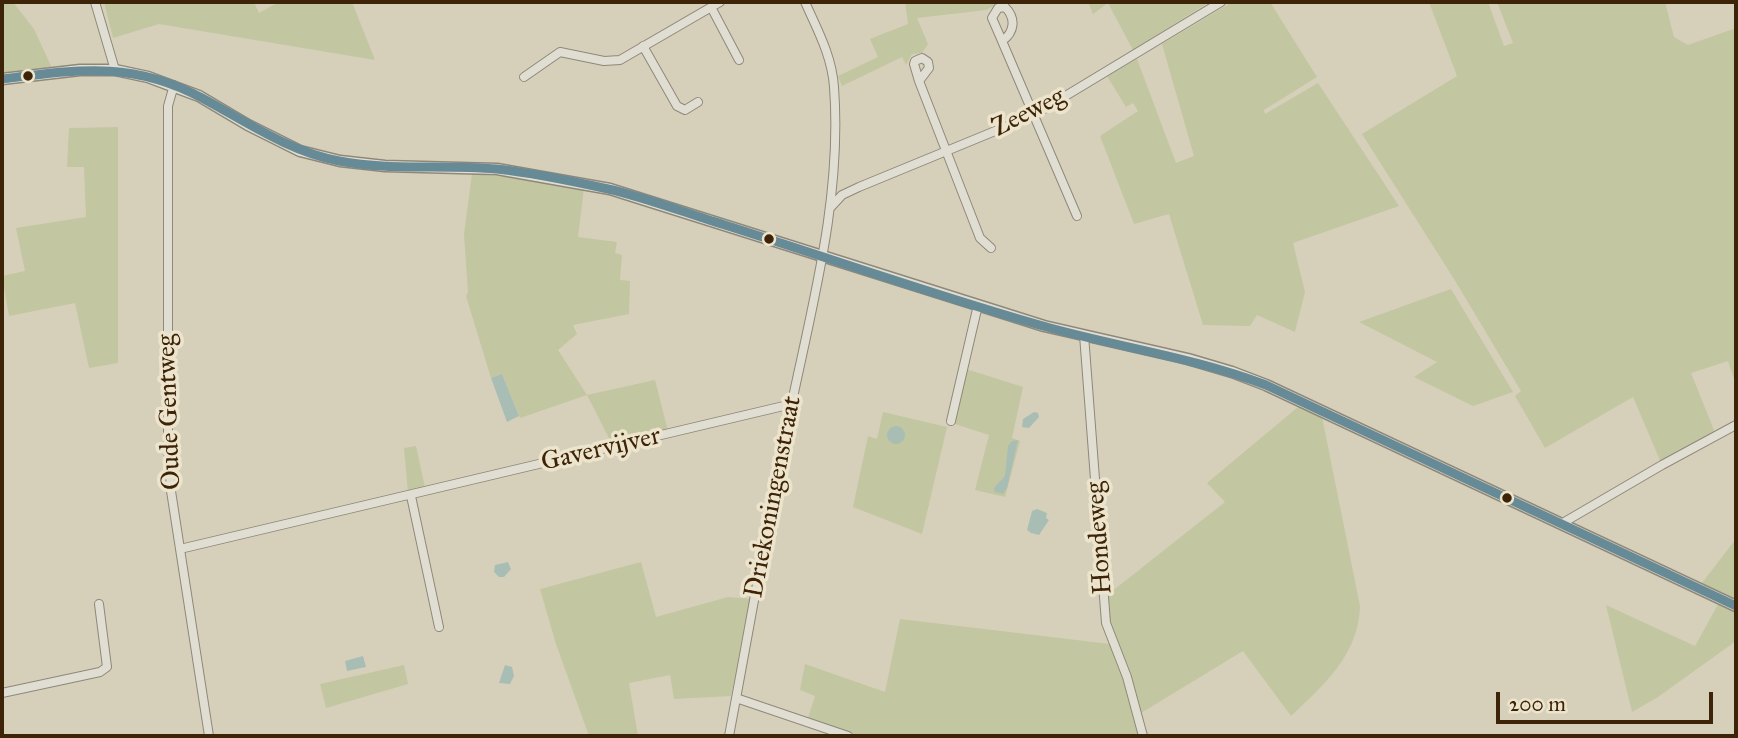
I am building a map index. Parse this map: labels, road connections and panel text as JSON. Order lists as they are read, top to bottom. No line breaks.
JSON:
{"streets":{"street":["Zeeweg","Oude Gentweg","Gavervijver","Driekoningenstraat","Hondeweg"]},"crossings":[["Zeeweg","Driekoningenstraat"],["Oude Gentweg","Gavervijver"],["Gavervijver","Driekoningenstraat"]],"scale_bar":"200 m"}
